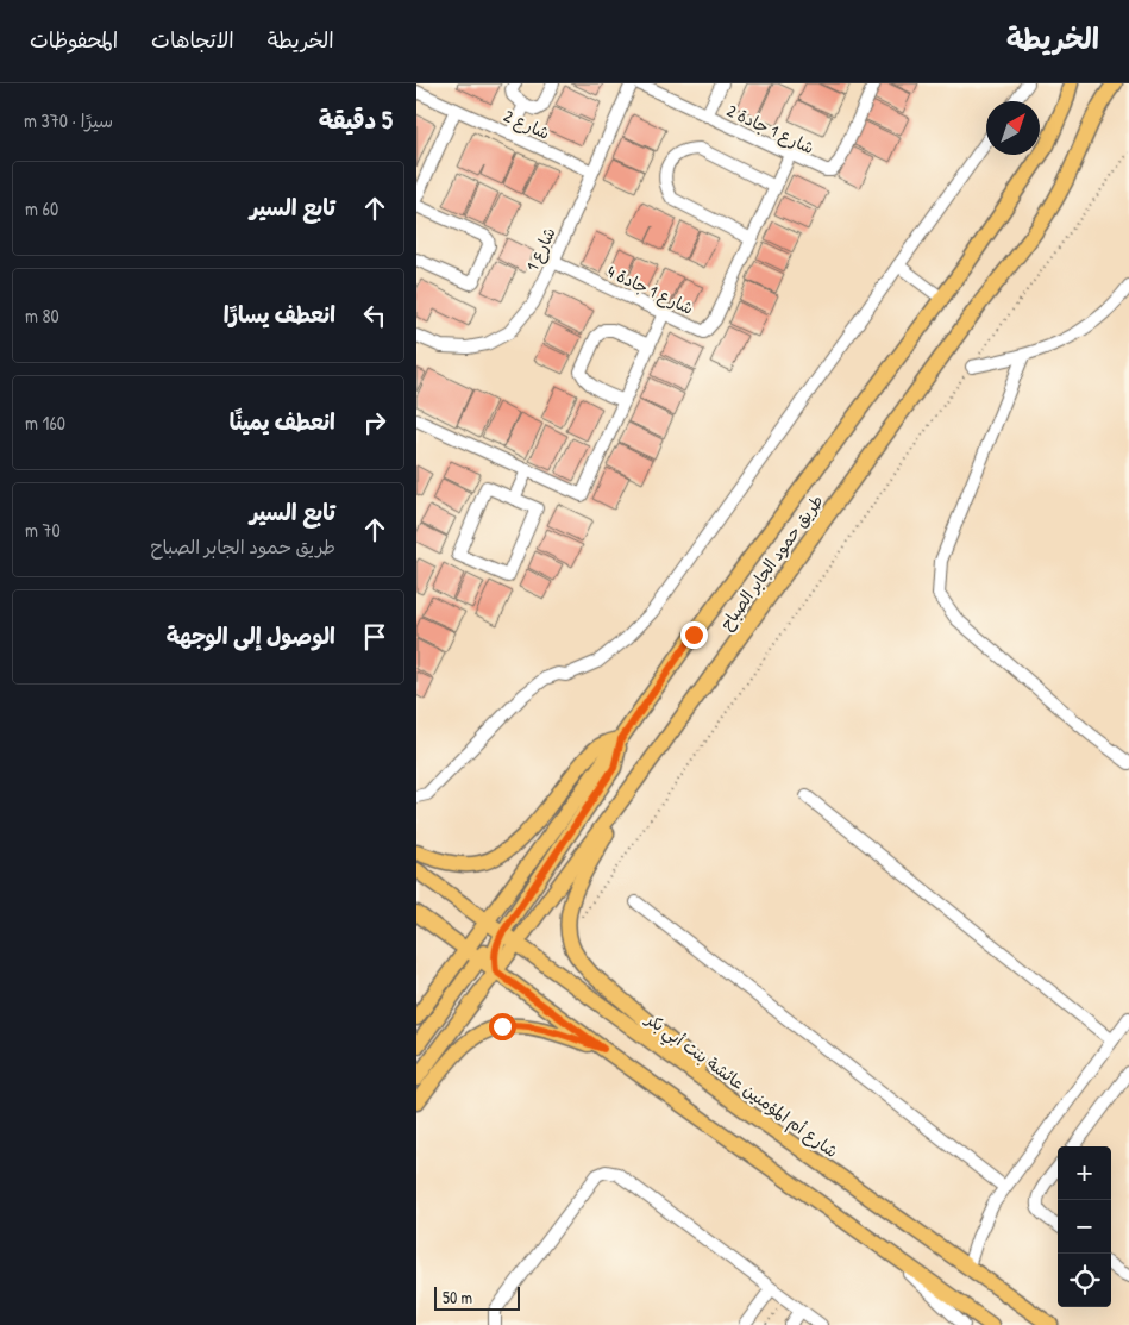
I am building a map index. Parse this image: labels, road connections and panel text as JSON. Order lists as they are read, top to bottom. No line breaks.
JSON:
{"streets":{"main road":["طريق حمود الجابر الصباح","شارع أم المؤمنين عائشة بنت أبي بكر"],"street":["شارع 2","شارع 1 جادة 2","شارع 1","شارع 1 جادة 4"]},"crossings":[["شارع 2","شارع 1"],["شارع 1 جادة 2","شارع 1 جادة 4"],["شارع 1","شارع 1 جادة 4"],["طريق حمود الجابر الصباح","شارع أم المؤمنين عائشة بنت أبي بكر"]],"scale_bar":"50 m","north":"top right","page":{"header":"الخريطة","nav":["الخريطة","الاتجاهات","المحفوظات"],"heading":["5 دقيقة","سيرًا · 370 m"],"list":[["تابع السير","60 m"],["انعطف يسارًا","80 m"],["انعطف يمينًا","160 m"],["تابع السير","طريق حمود الجابر الصباح","70 m"],"الوصول إلى الوجهة"],"map_buttons":["+","−"],"scale":"50 m"}}
